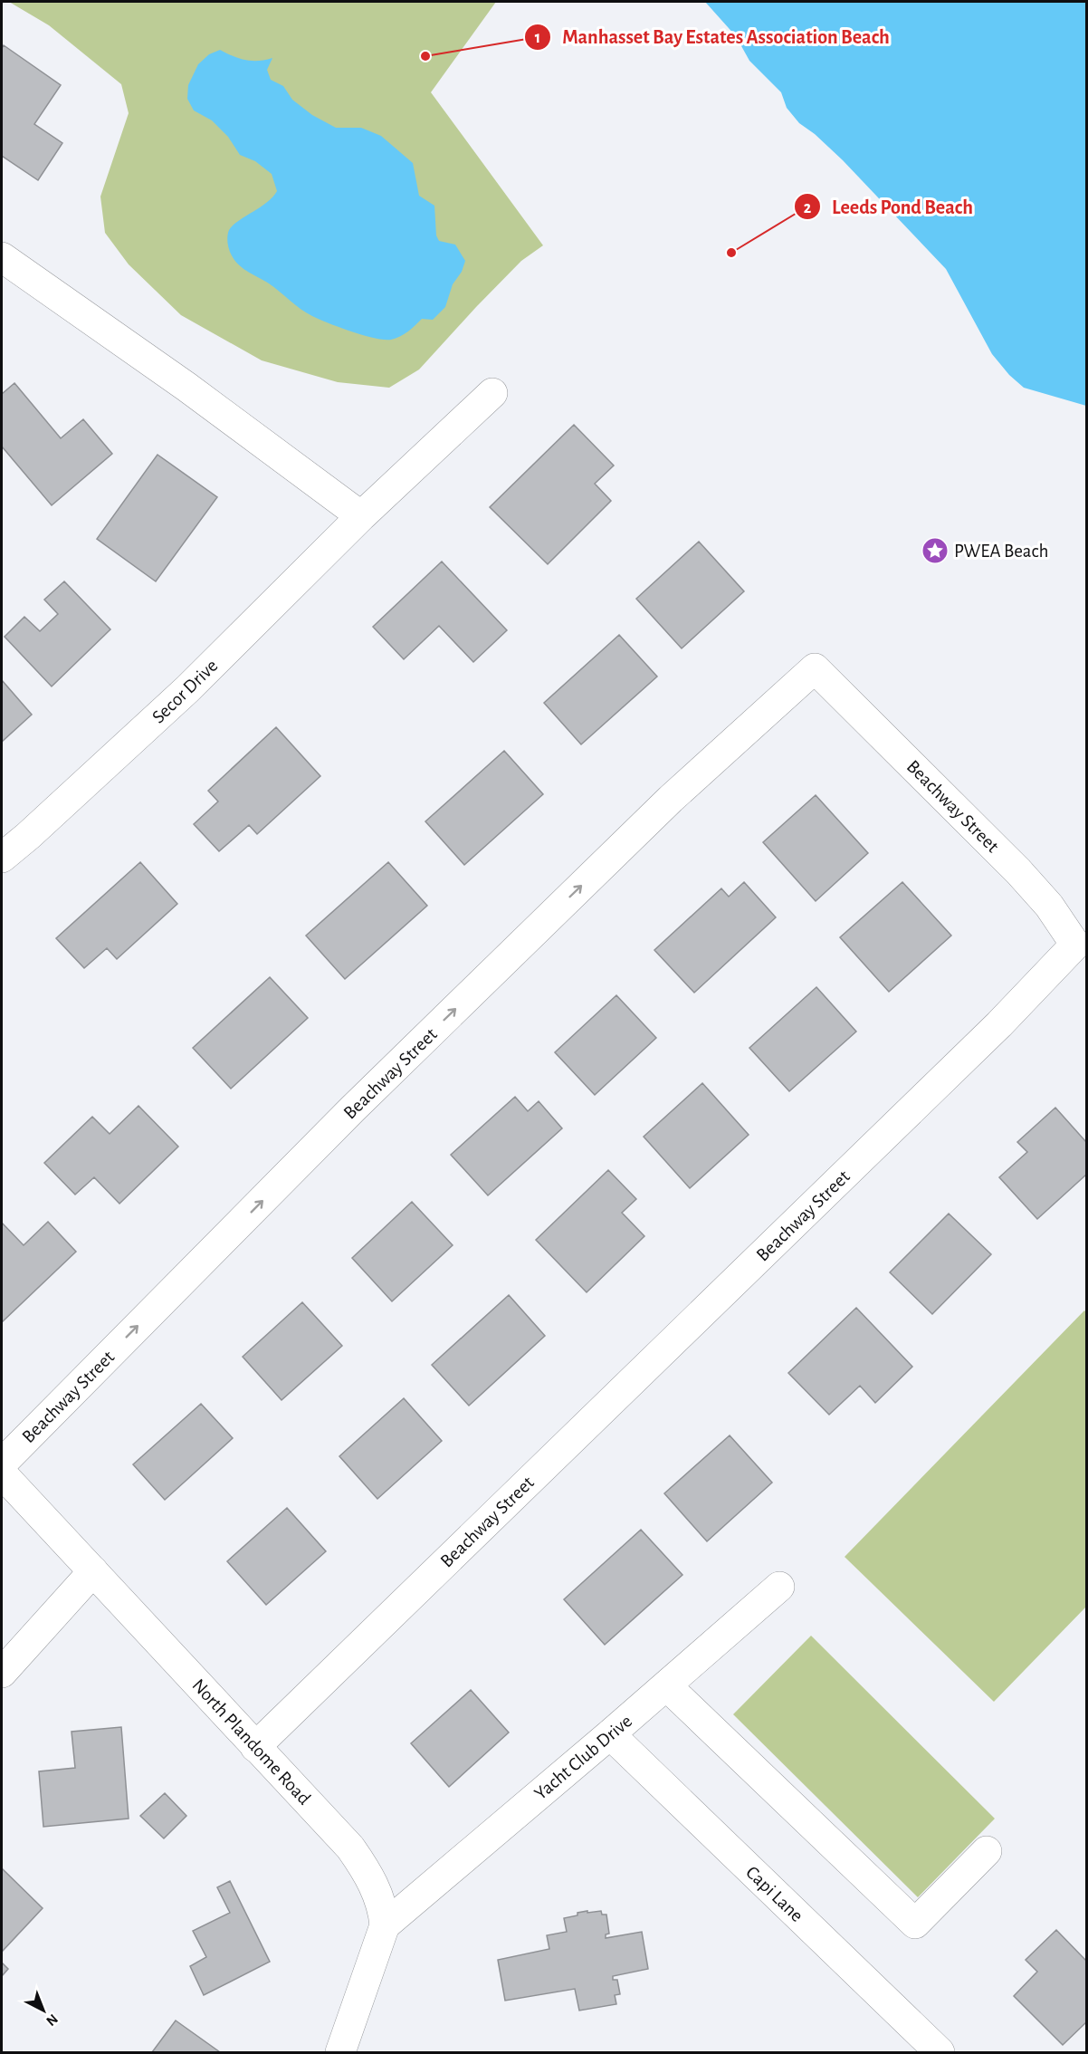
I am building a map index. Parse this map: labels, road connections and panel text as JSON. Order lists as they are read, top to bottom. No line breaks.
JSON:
{"streets":{"street":["Secor Drive","Beachway Street","North Plandome Road","Yacht Club Drive","Capi Lane"]},"crossings":[["Beachway Street","North Plandome Road"],["North Plandome Road","Yacht Club Drive"],["Yacht Club Drive","Capi Lane"]],"places":{"other":["Manhasset Bay Estates Association Beach","Leeds Pond Beach"],"place":["PWEA Beach"]},"north":"bottom right"}
